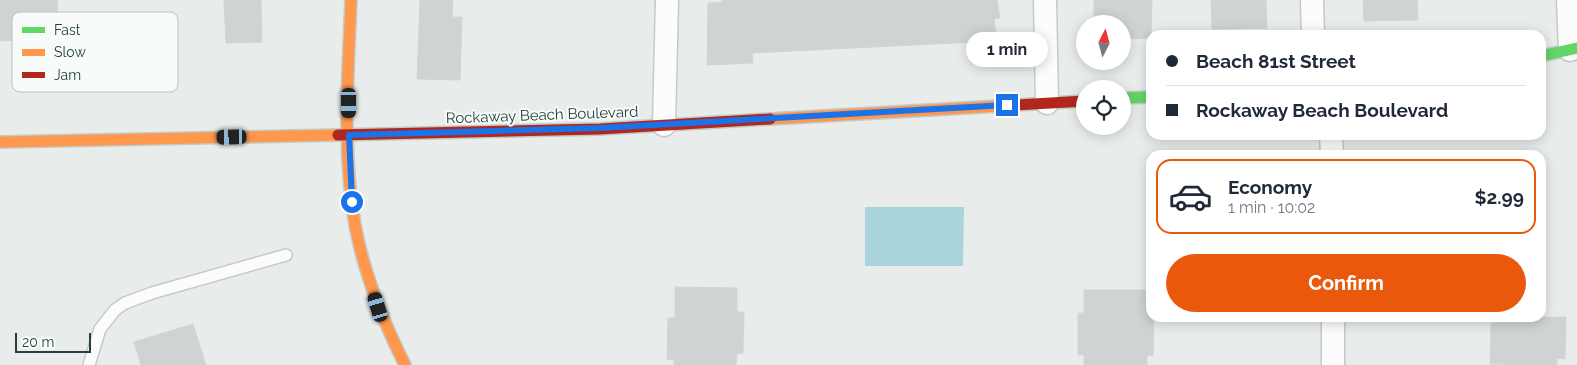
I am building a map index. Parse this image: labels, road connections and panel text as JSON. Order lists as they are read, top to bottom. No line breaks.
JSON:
{"streets":{"main road":["Rockaway Beach Boulevard"]},"legend":["Fast","Slow","Jam"],"scale_bar":"20 m","north":"top","page":{"banner":["Beach 81st Street","Rockaway Beach Boulevard"],"bubble":"1 min","list":[{"name":"Economy","note":"1 min · 10:02","value":"$2.99"}],"buttons":"Confirm","scale":"20 m"}}
